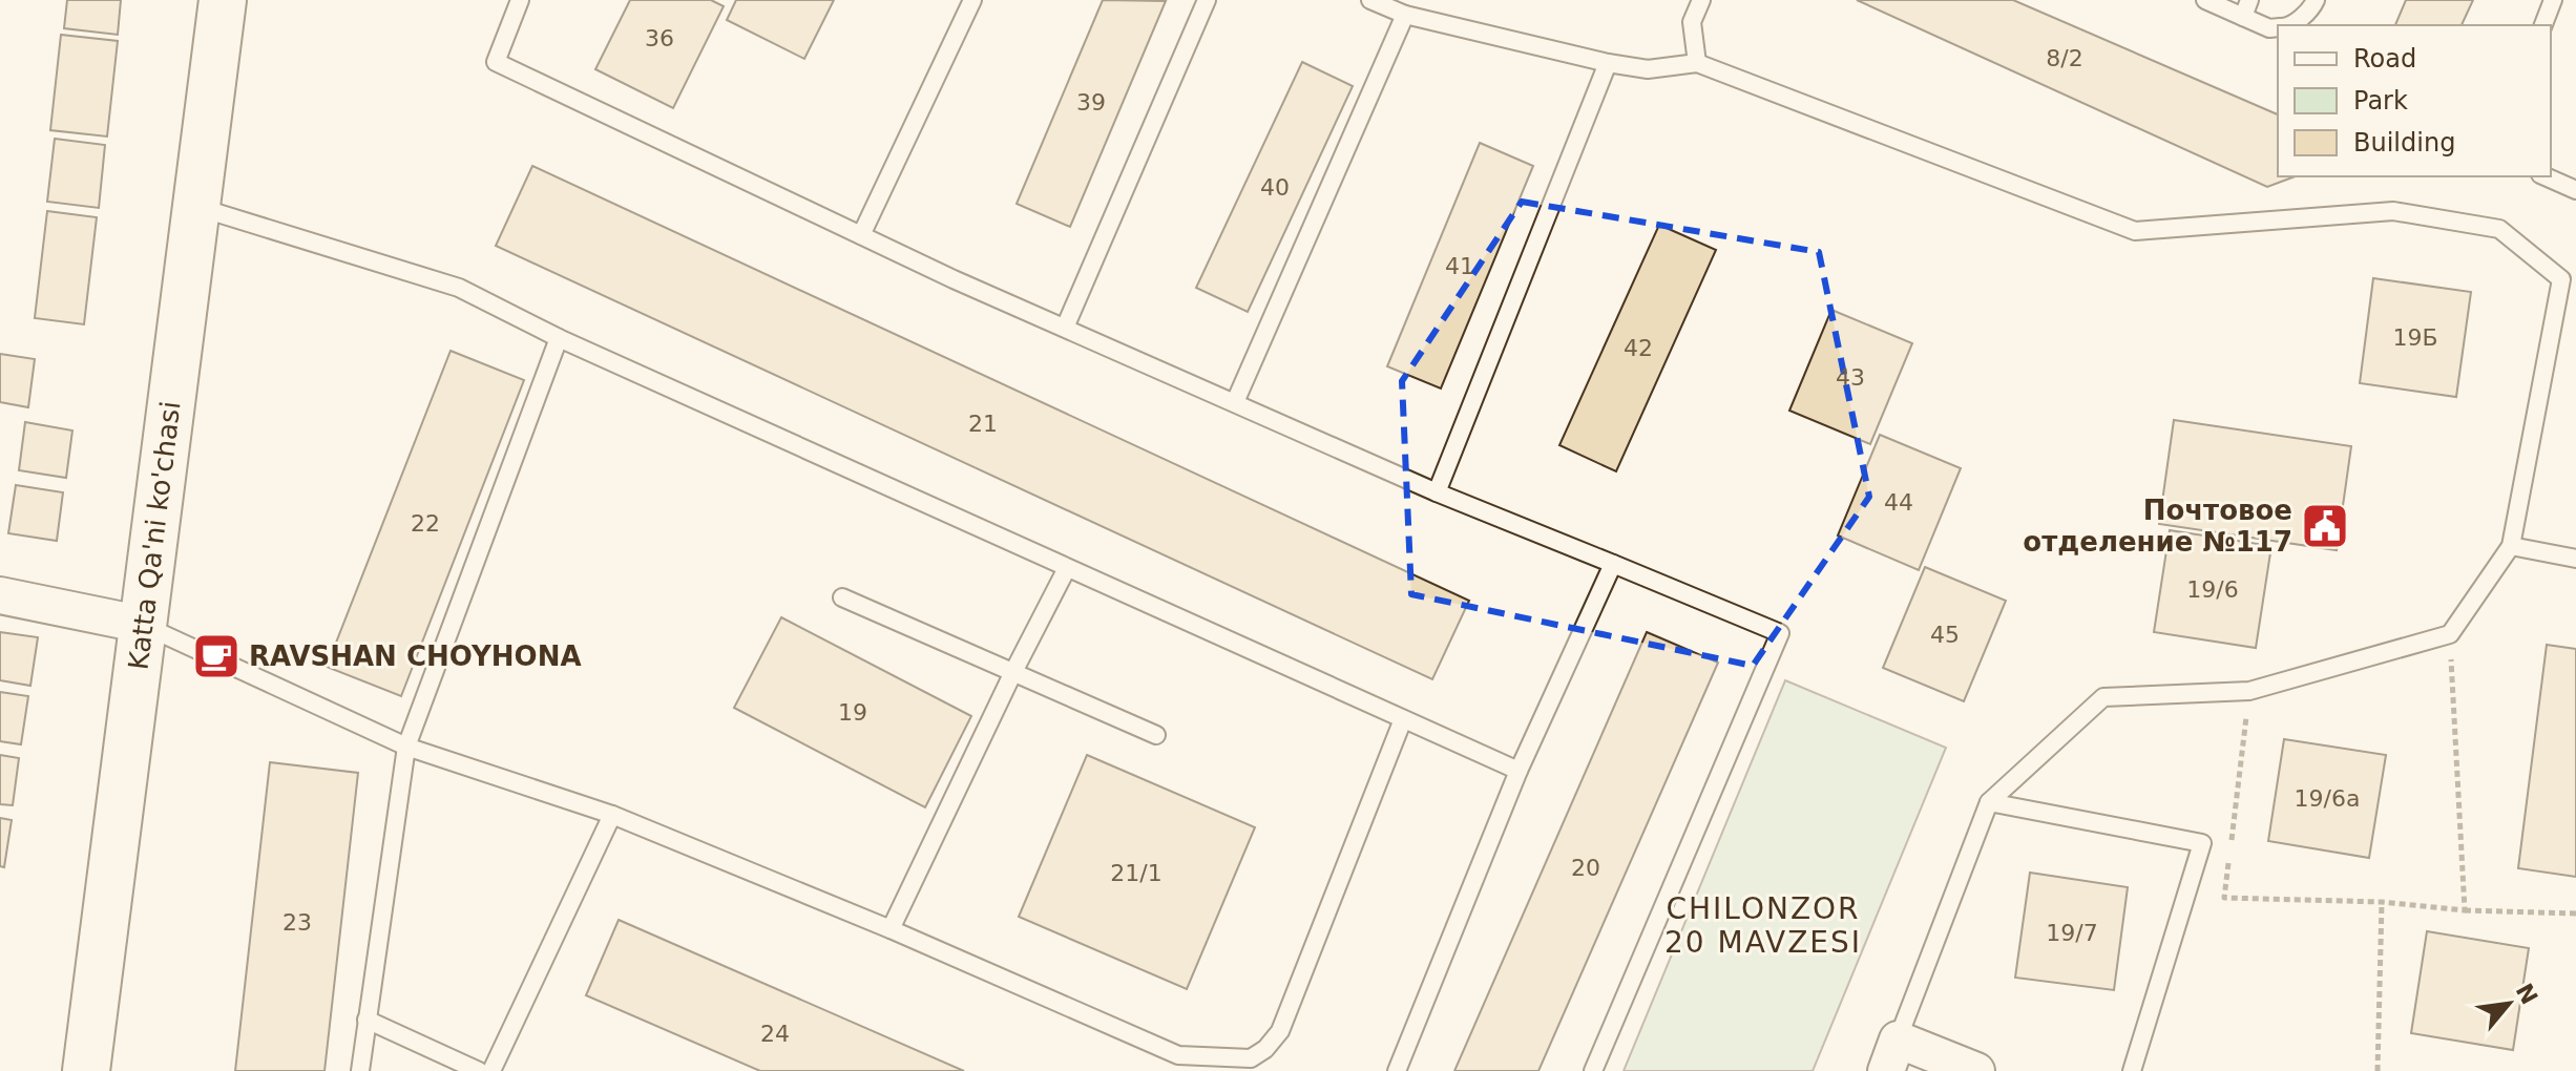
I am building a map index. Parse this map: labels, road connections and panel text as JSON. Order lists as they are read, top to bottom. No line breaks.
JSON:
{"streets":{"main road":["Katta Qa'ni ko'chasi"]},"districts":["CHILONZOR 20 MAVZESI"],"places":{"public building":["Почтовое отделение №117"],"cafe":["RAVSHAN CHOYHONA"]},"house_numbers":["36","8/2","39","40","41","19Б","42","43","21","44","22","19/6","45","19","19/6a","20","21/1","23","19/7","24"],"legend":["Road","Park","Building"],"north":"top right"}
